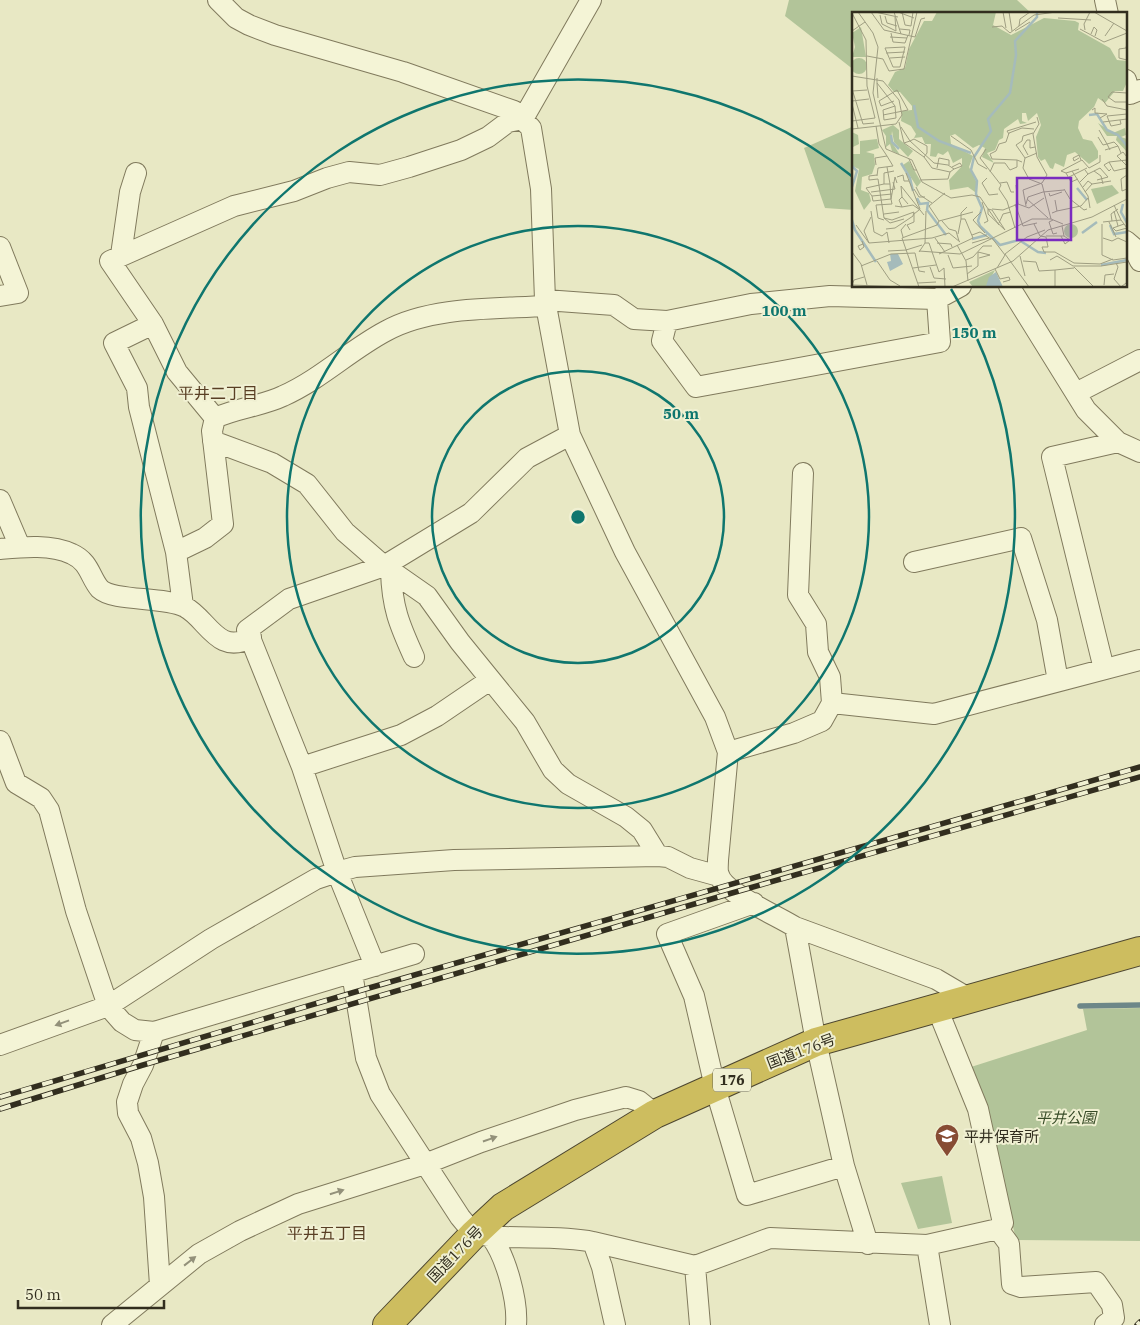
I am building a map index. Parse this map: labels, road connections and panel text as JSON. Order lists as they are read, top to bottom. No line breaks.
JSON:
{"streets":{"highway":["国道176号","176"]},"districts":["平井二丁目","平井五丁目"],"parks":["平井公園"],"places":{"school or university":["平井保育所"]},"scale_bar":"50 m","rings":["100 m","150 m","50 m"]}
